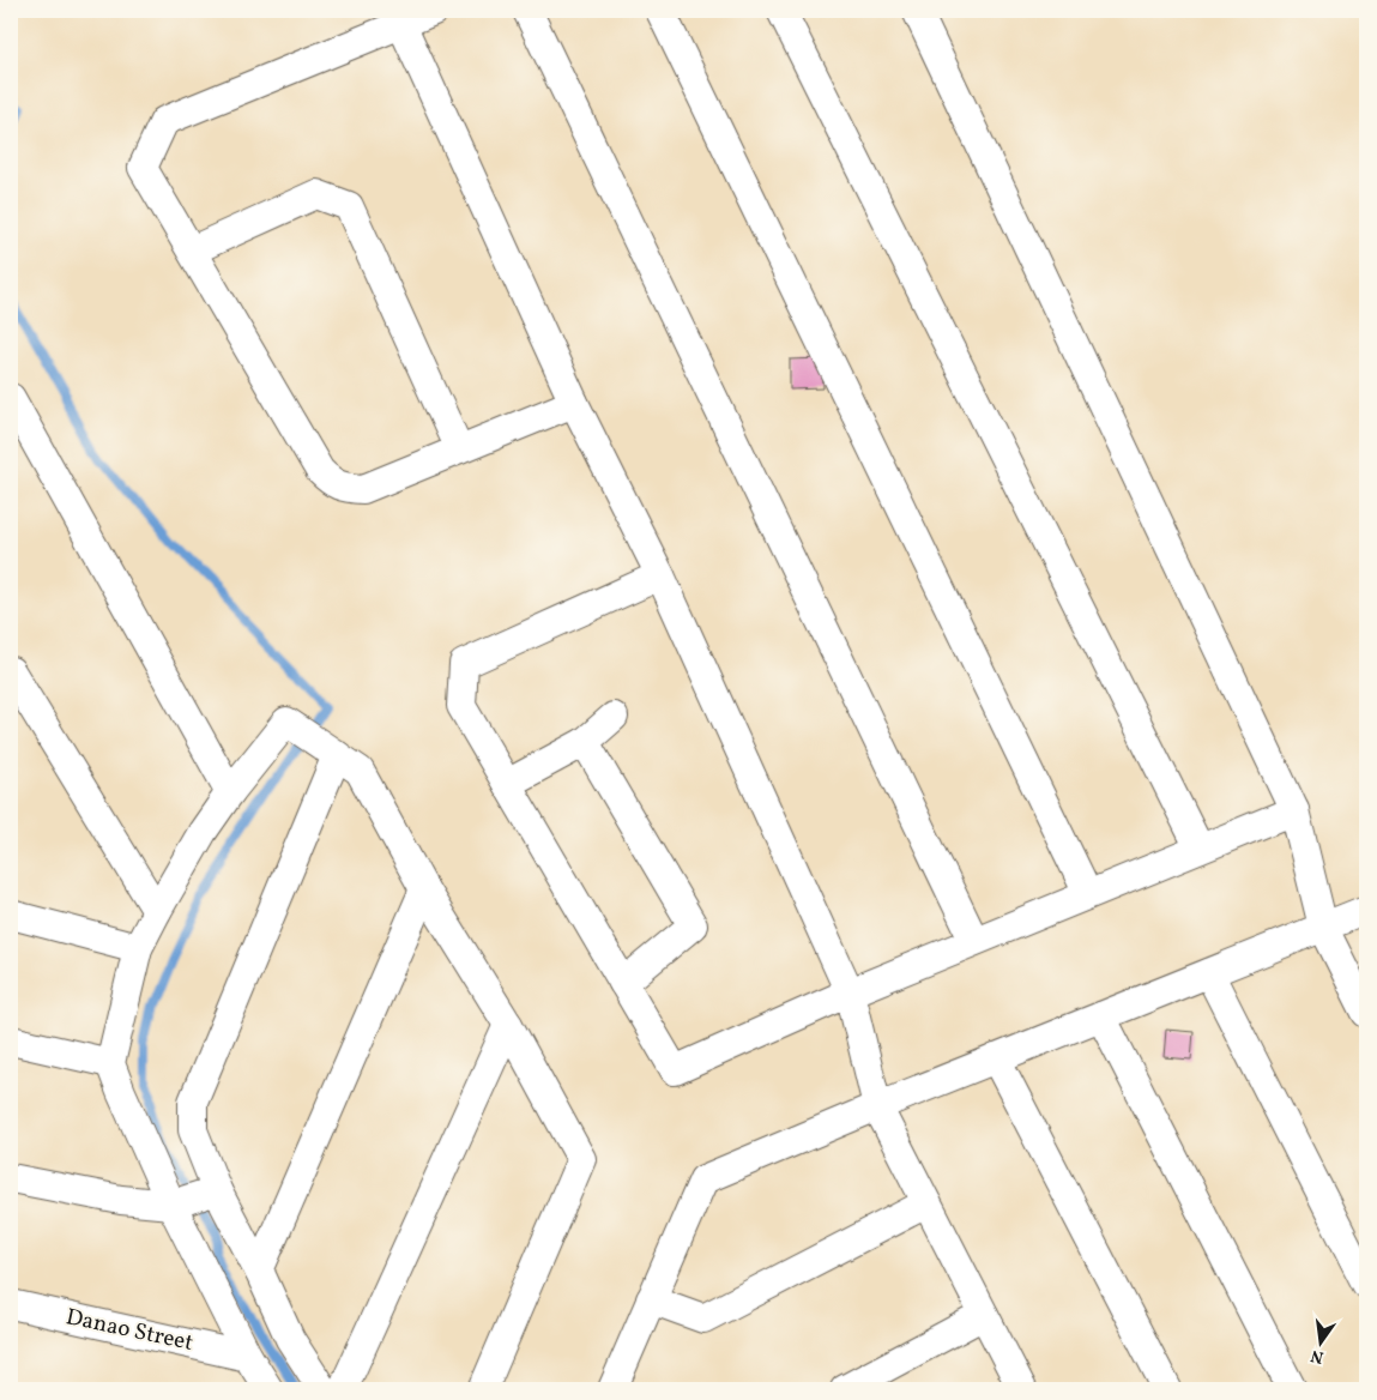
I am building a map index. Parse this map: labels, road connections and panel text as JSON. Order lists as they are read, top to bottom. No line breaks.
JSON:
{"streets":{"street":["Danao Street"]},"north":"bottom"}
